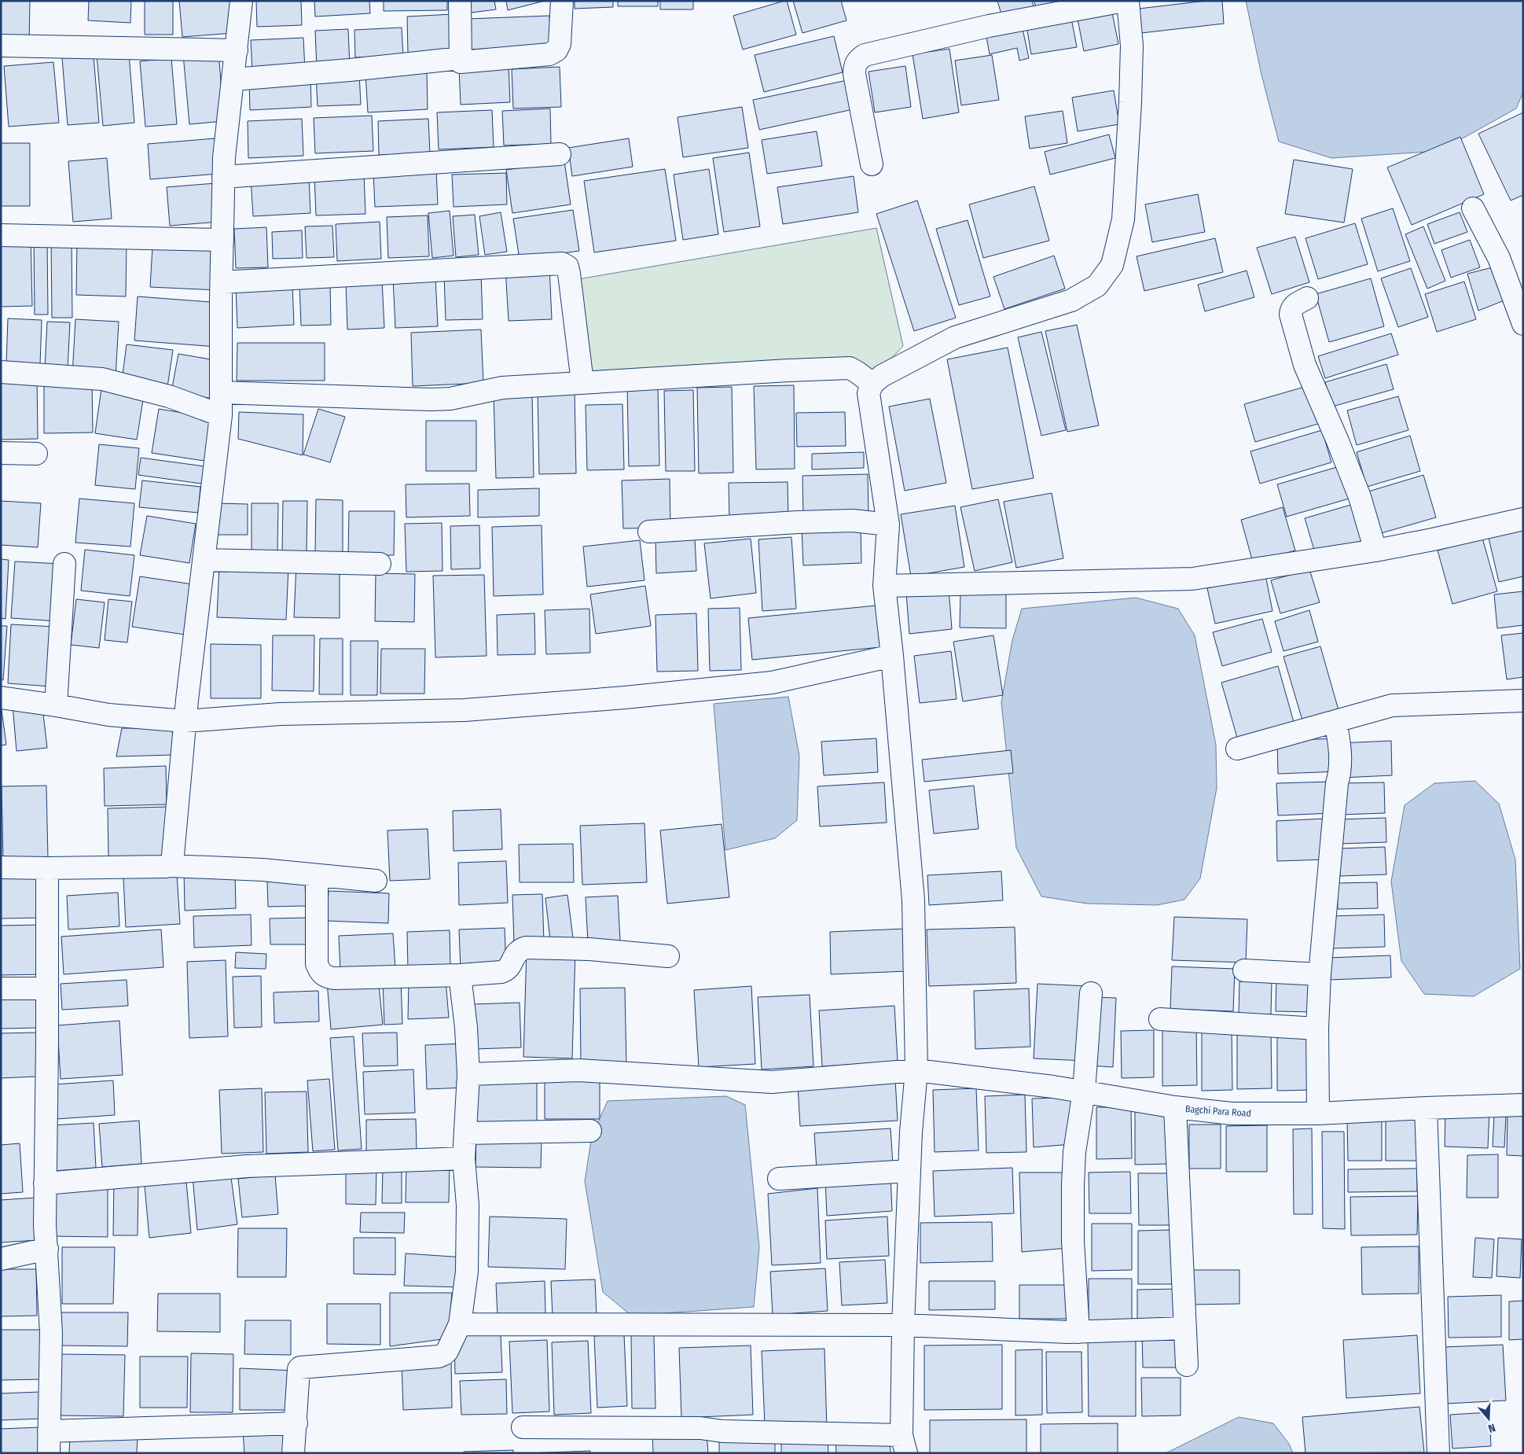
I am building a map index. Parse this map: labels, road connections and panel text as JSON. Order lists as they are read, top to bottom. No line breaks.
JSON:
{"streets":{"street":["Bagchi Para Road"]},"north":"bottom"}
